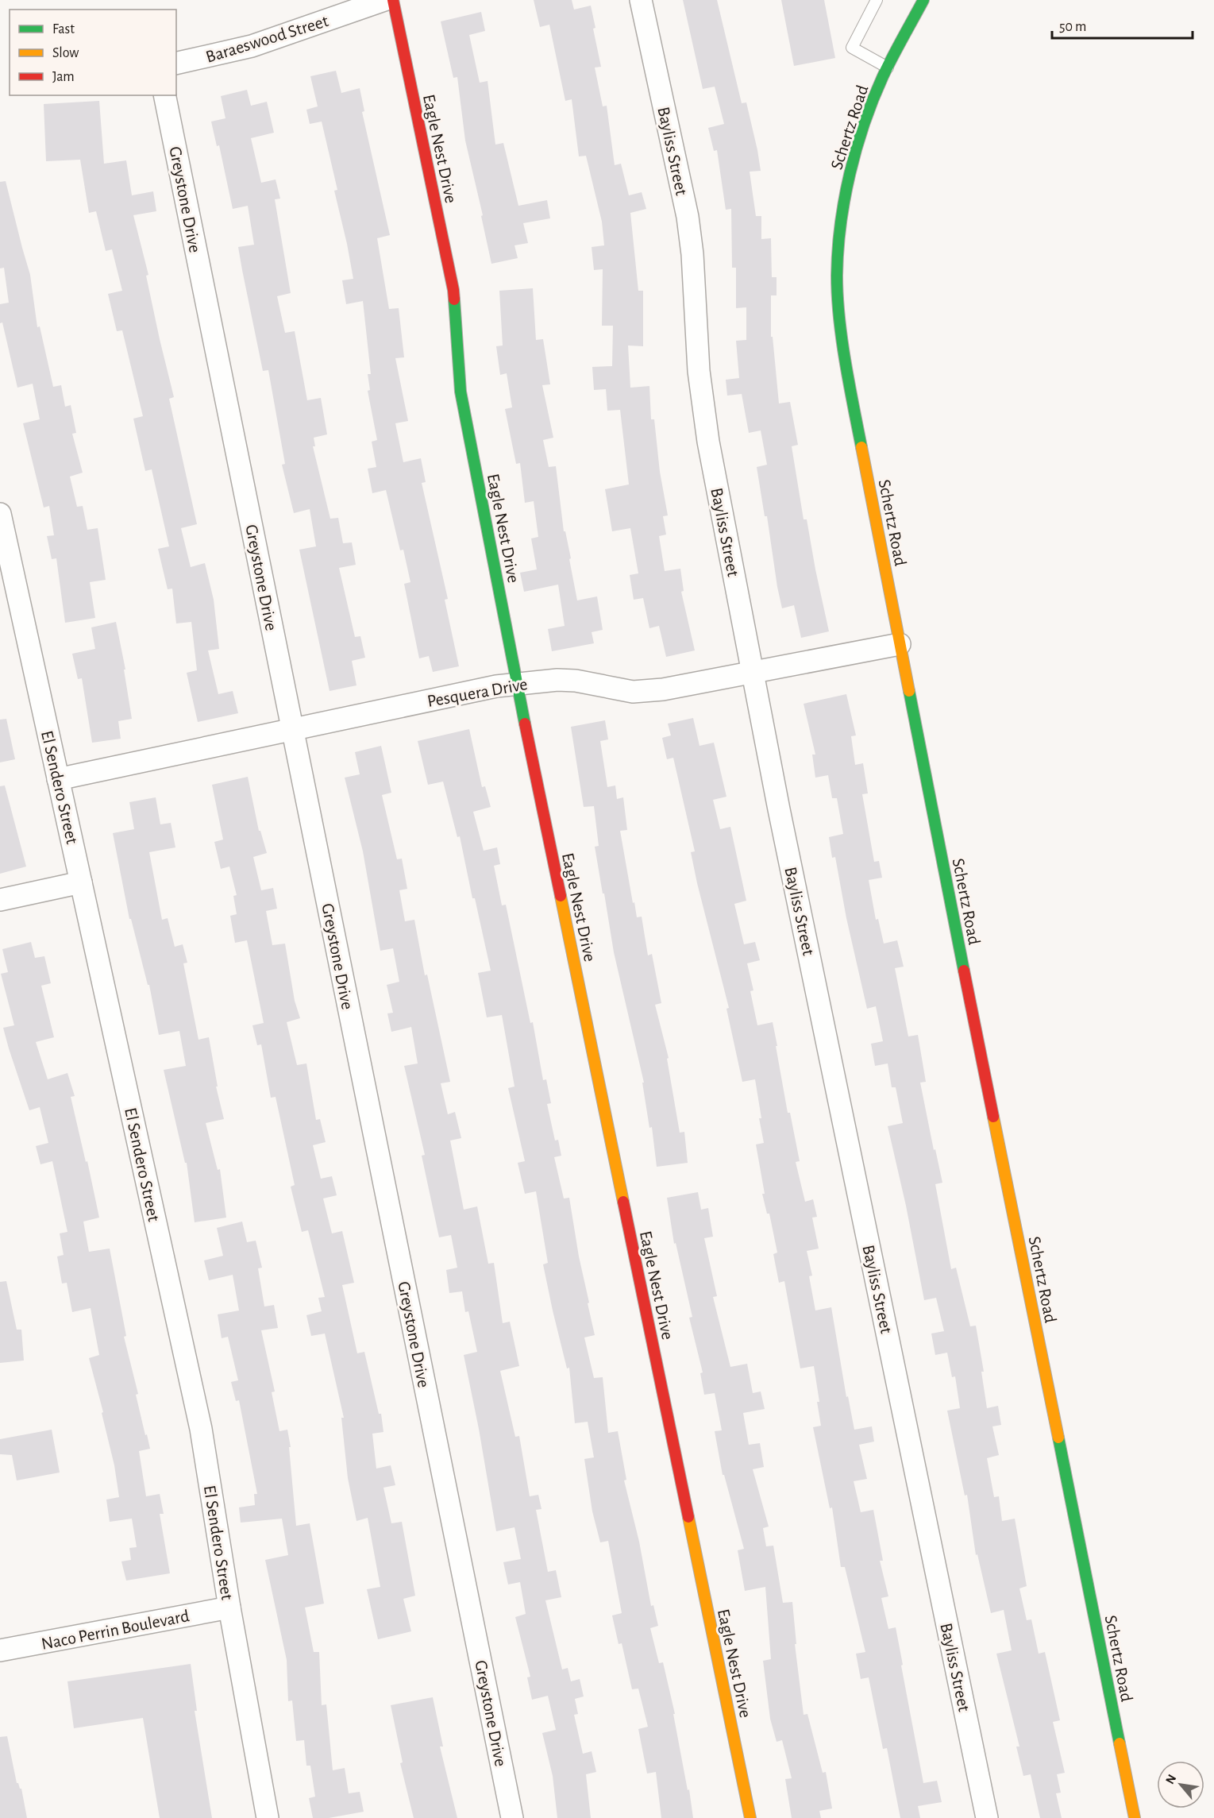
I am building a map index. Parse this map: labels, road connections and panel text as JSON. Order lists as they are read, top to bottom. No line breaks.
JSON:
{"streets":{"street":["Baraeswood Street","Schertz Road","Eagle Nest Drive","Bayliss Street","Greystone Drive","Pesquera Drive","El Sendero Street","Naco Perrin Boulevard"]},"crossings":[["Schertz Road","Pesquera Drive"],["Eagle Nest Drive","Pesquera Drive"],["Bayliss Street","Pesquera Drive"],["Greystone Drive","Pesquera Drive"],["Pesquera Drive","El Sendero Street"],["El Sendero Street","Naco Perrin Boulevard"]],"legend":["Fast","Slow","Jam"],"scale_bar":"50 m","north":"top left"}
